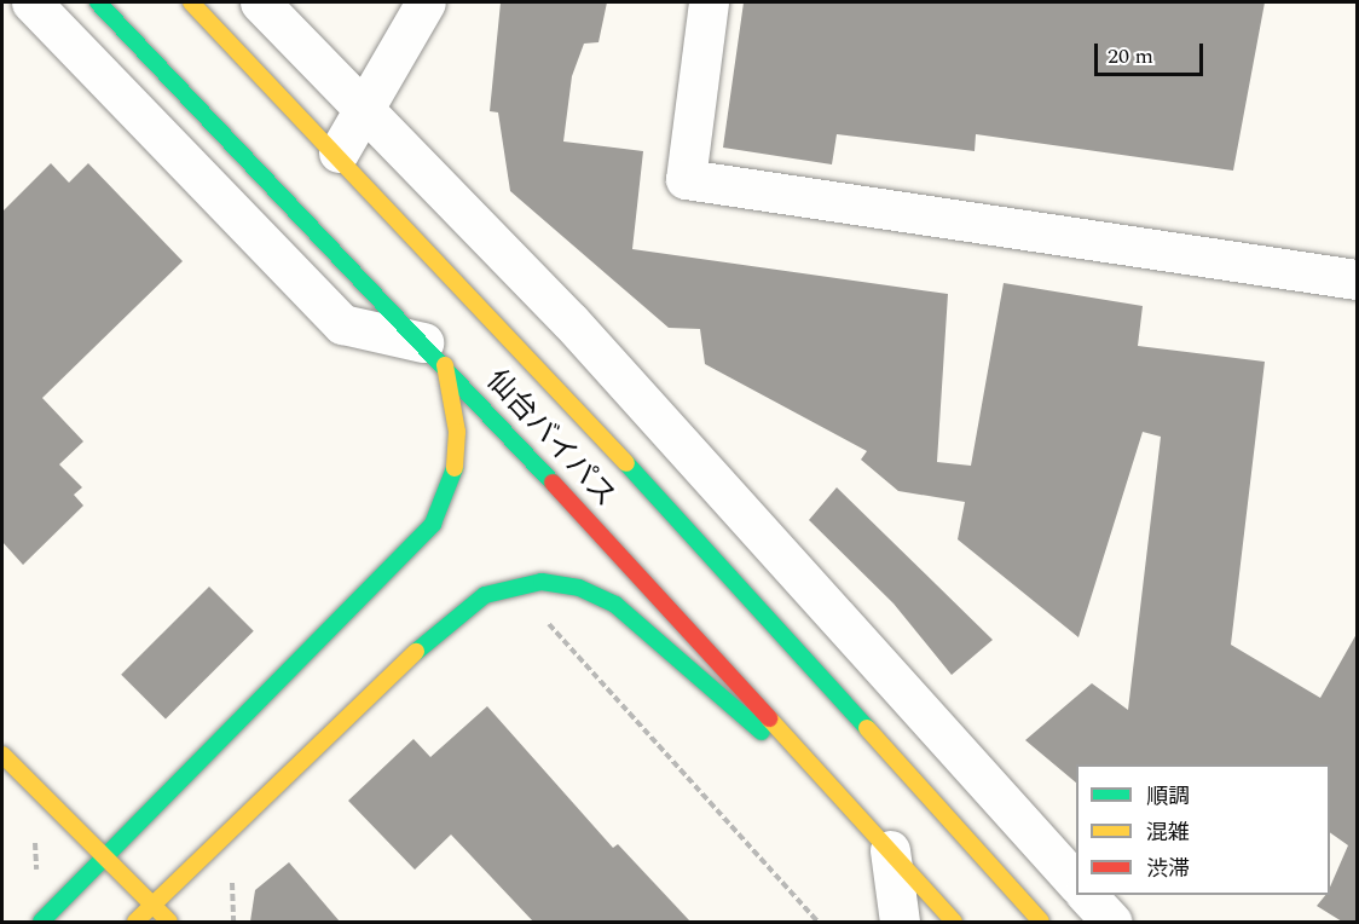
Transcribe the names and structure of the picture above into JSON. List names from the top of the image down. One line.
{"streets":{"main road":["仙台バイパス"]},"legend":["順調","混雑","渋滞"],"scale_bar":"20 m"}
